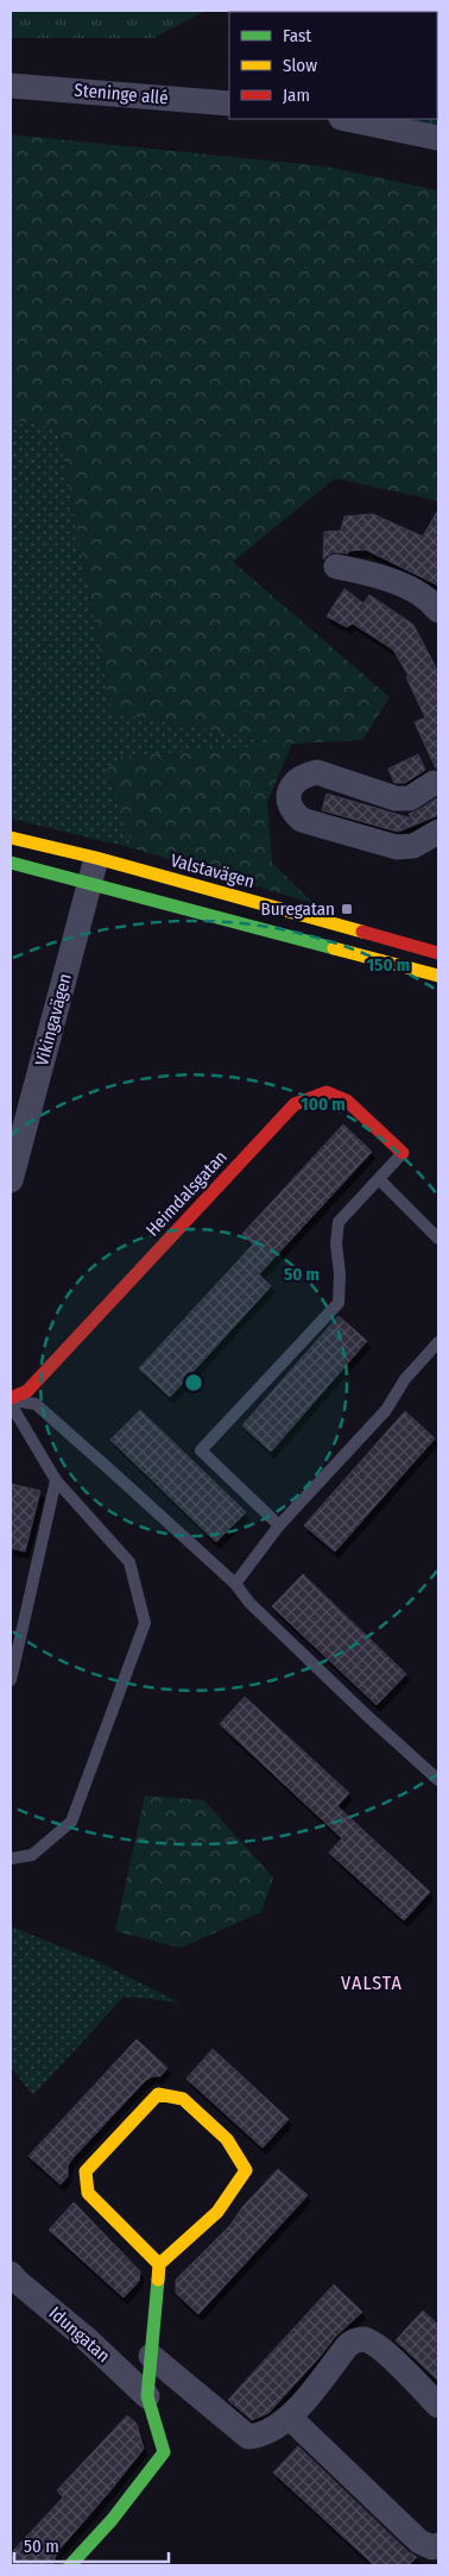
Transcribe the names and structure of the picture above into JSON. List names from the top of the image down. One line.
{"streets":{"street":["Steninge allé","Valstavägen","Vikingavägen","Heimdalsgatan","Idungatan"]},"crossings":[["Valstavägen","Vikingavägen"]],"districts":["VALSTA"],"places":{"transit":["Buregatan"]},"legend":["Fast","Slow","Jam"],"scale_bar":"50 m","rings":["150 m","100 m","50 m"]}
